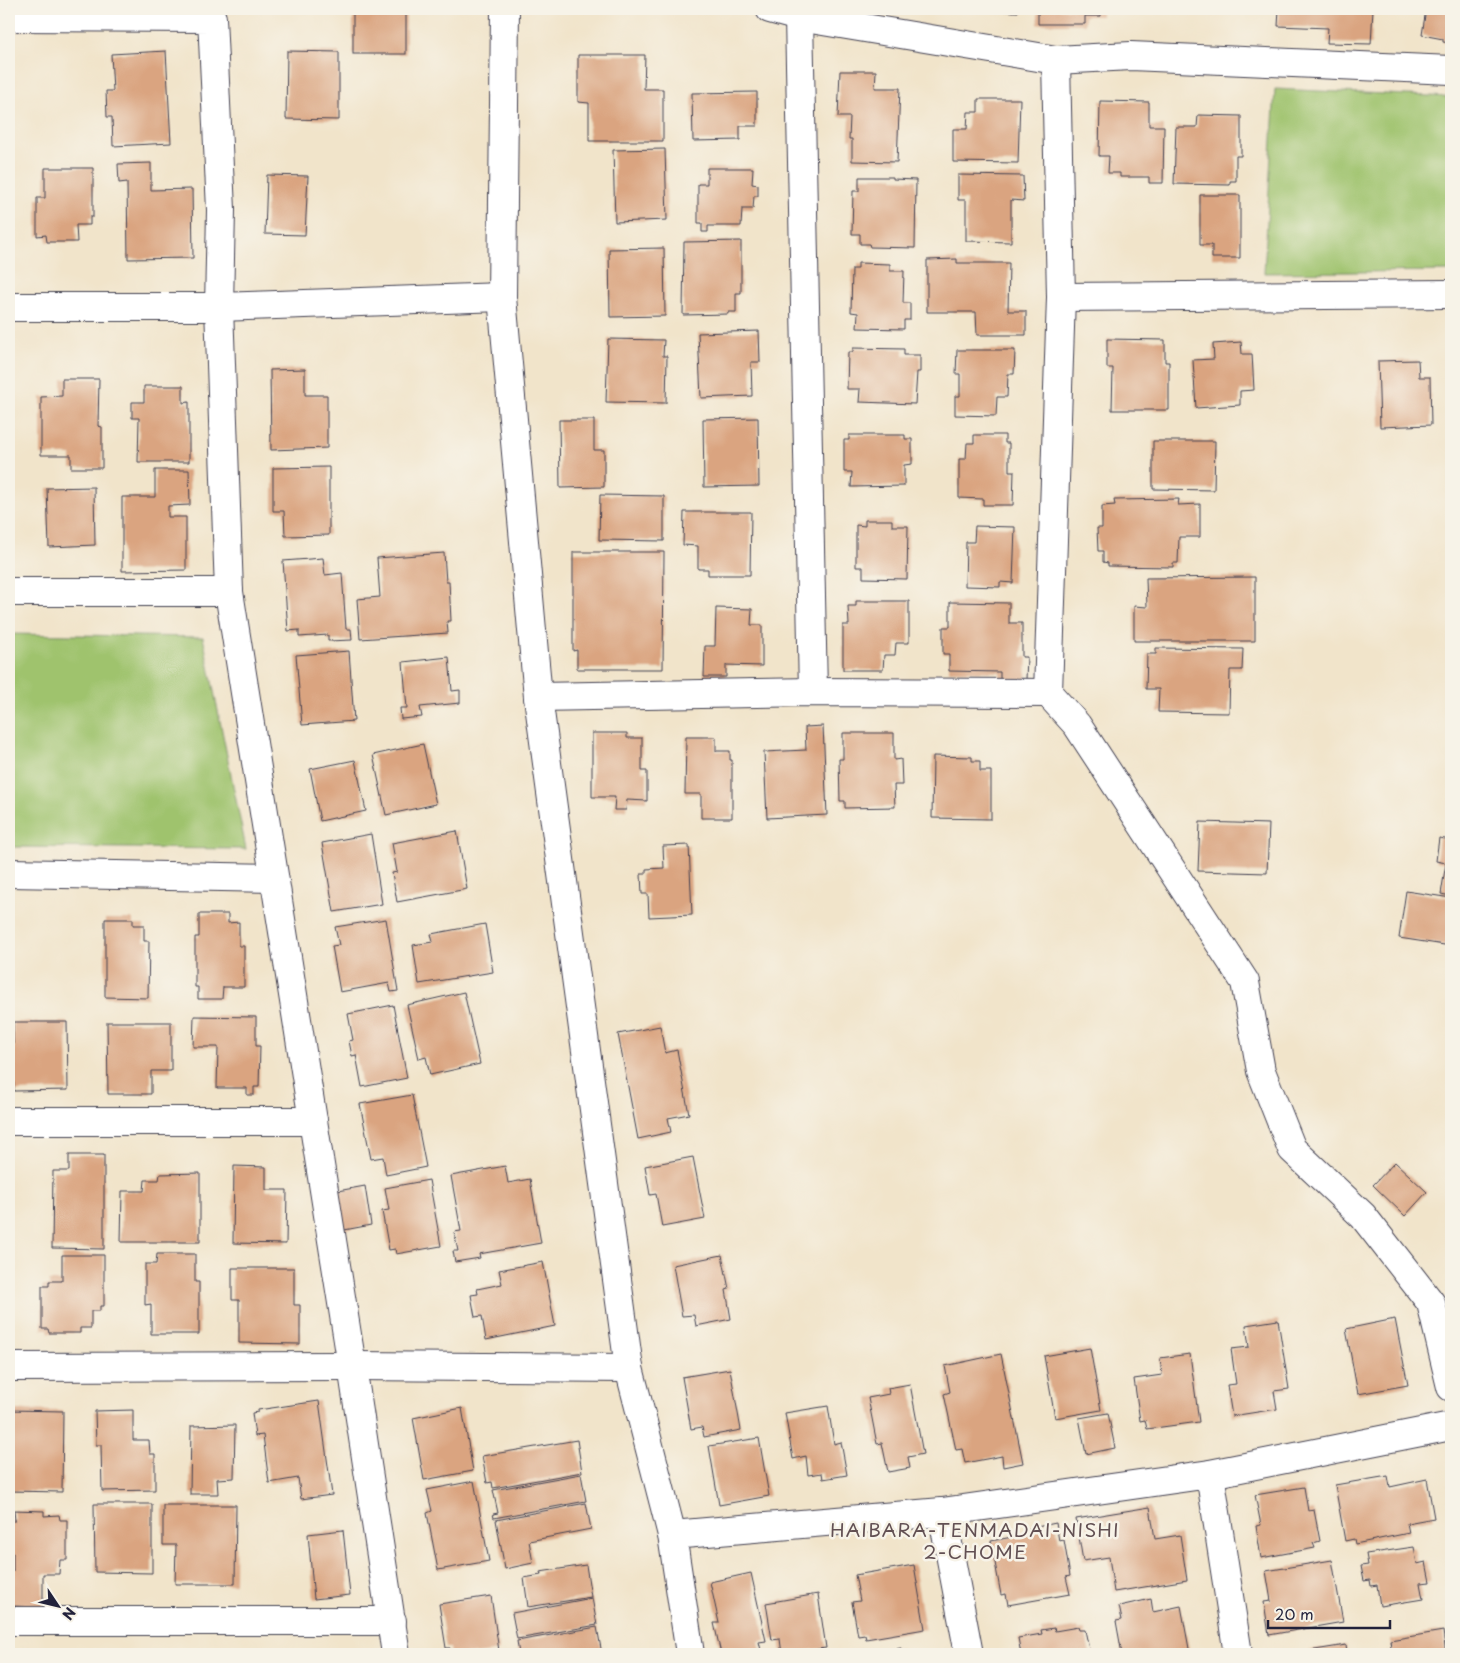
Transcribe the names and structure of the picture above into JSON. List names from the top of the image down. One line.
{"districts":["HAIBARA-TENMADAI-NISHI 2-CHOME"],"scale_bar":"20 m","north":"bottom right"}
